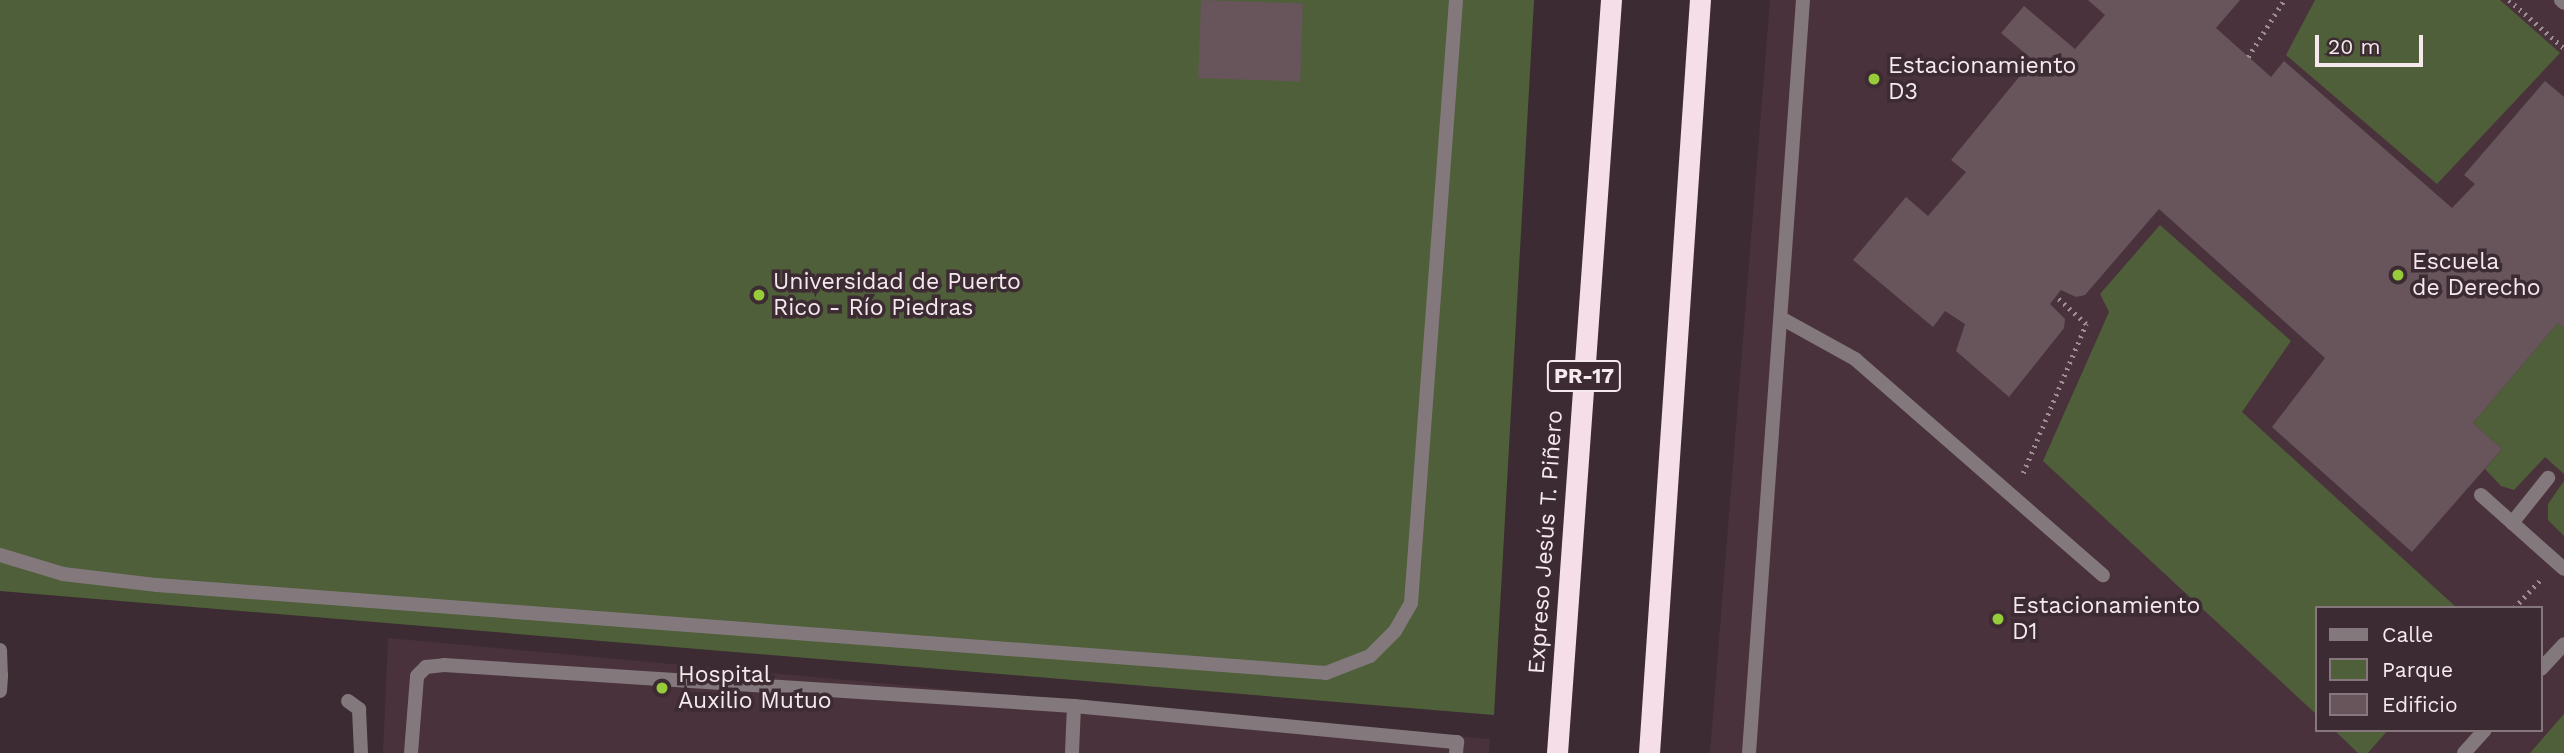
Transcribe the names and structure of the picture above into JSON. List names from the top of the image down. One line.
{"streets":{"highway":["PR-17","Expreso Jesús T. Piñero"]},"places":["Estacionamiento D3","Escuela de Derecho","Universidad de Puerto Rico - Río Piedras","Estacionamiento D1","Hospital Auxilio Mutuo"],"legend":["Calle","Parque","Edificio"],"scale_bar":"20 m"}
